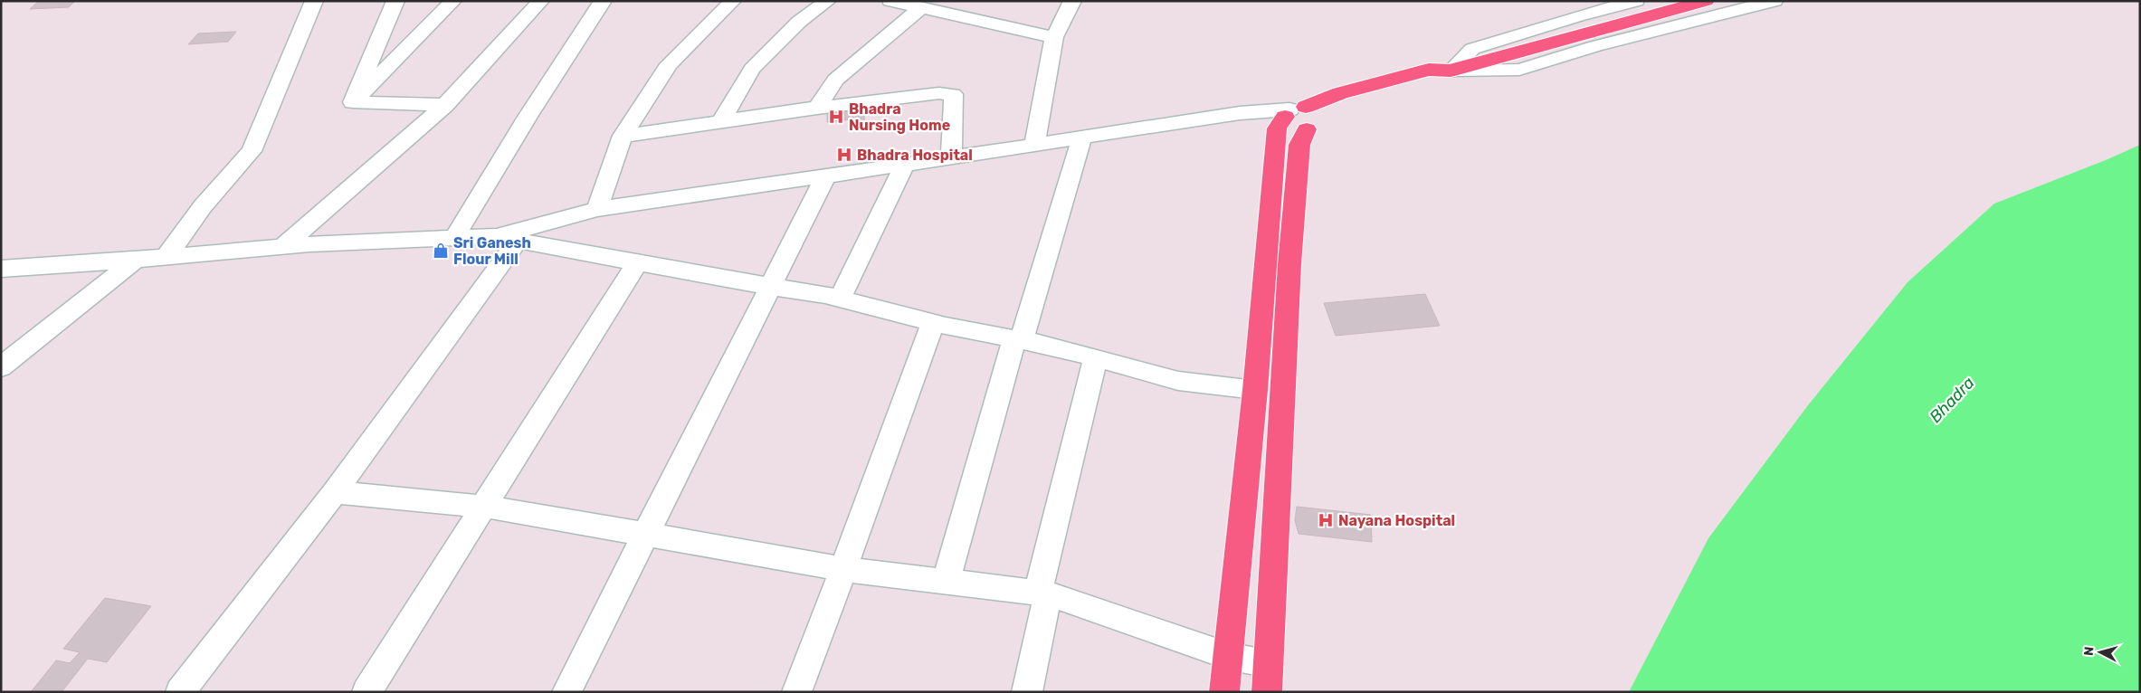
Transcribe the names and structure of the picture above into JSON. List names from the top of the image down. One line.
{"water":["Bhadra"],"places":{"hospital":["Bhadra Nursing Home","Bhadra Hospital","Nayana Hospital"],"shop":["Sri Ganesh Flour Mill"]},"north":"left"}
